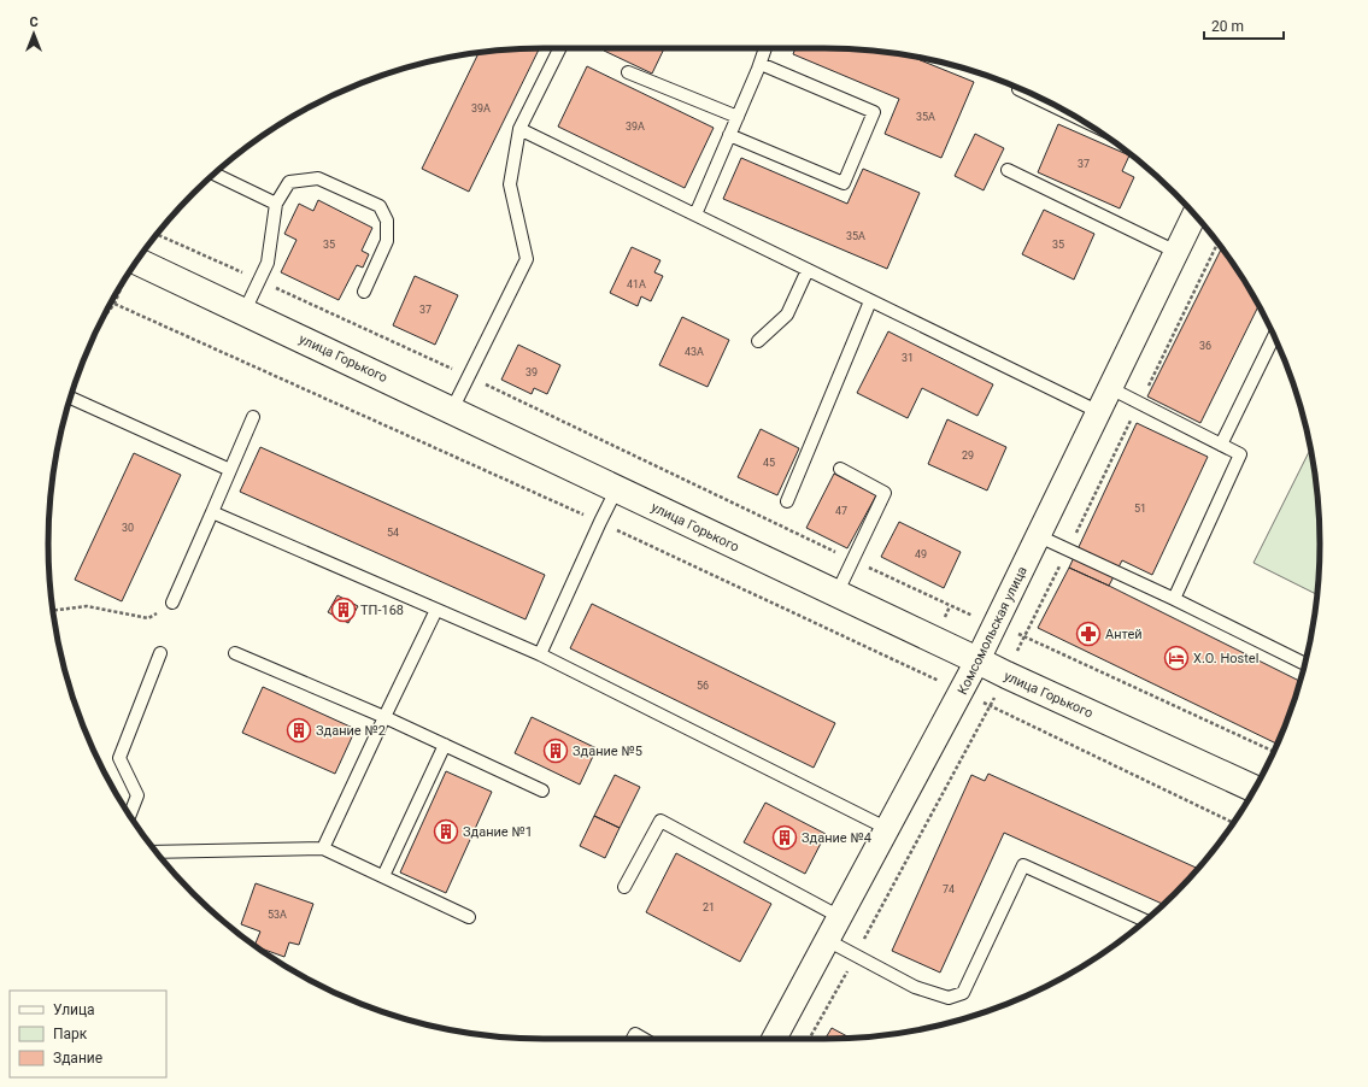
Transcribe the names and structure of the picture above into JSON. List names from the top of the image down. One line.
{"streets":{"street":["улица Горького","Комсомольская улица"]},"crossings":[["улица Горького","Комсомольская улица"]],"places":{"building":["ТП-168","Здание №2","Здание №5","Здание №1","Здание №4"],"pharmacy":["Антей"],"hotel":["X.O. Hostel"]},"house_numbers":["39А","35А","39А","37","35А","35","35","41А","37","36","43А","31","39","29","45","51","47","30","54","49","56","74","21","53А"],"legend":["Улица","Парк","Здание"],"scale_bar":"20 m","north":"top"}
